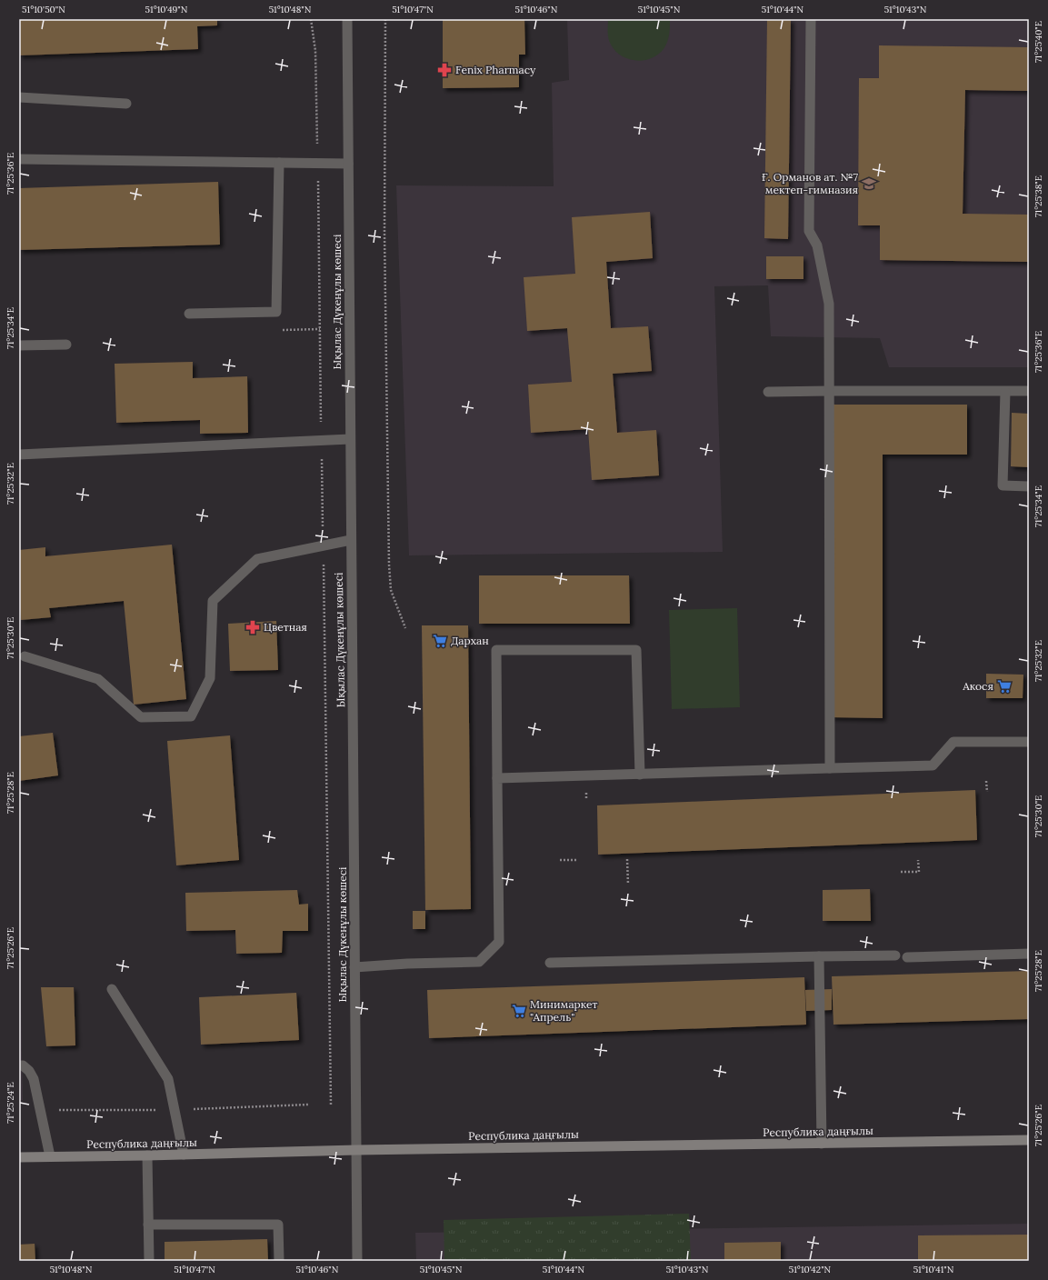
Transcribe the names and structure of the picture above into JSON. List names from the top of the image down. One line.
{"streets":{"main road":["Республика даңғылы"],"street":["Ықылас Дүкенұлы көшесі"]},"crossings":[["Ықылас Дүкенұлы көшесі","Республика даңғылы"]],"places":{"pharmacy":["Fenix Pharmacy","Цветная"],"school or university":["Ғ. Орманов ат. №7 мектеп-гимназия"],"supermarket":["Дархан","Акося","Минимаркет \"Апрель\""]},"coordinates":["51°10'50\"N","51°10'49\"N","51°10'48\"N","51°10'47\"N","51°10'46\"N","51°10'45\"N","51°10'44\"N","51°10'43\"N","71°25'40\"E","71°25'36\"E","71°25'38\"E","71°25'34\"E","71°25'32\"E","71°25'30\"E","71°25'28\"E","71°25'26\"E","71°25'24\"E","51°10'42\"N","51°10'41\"N"]}
